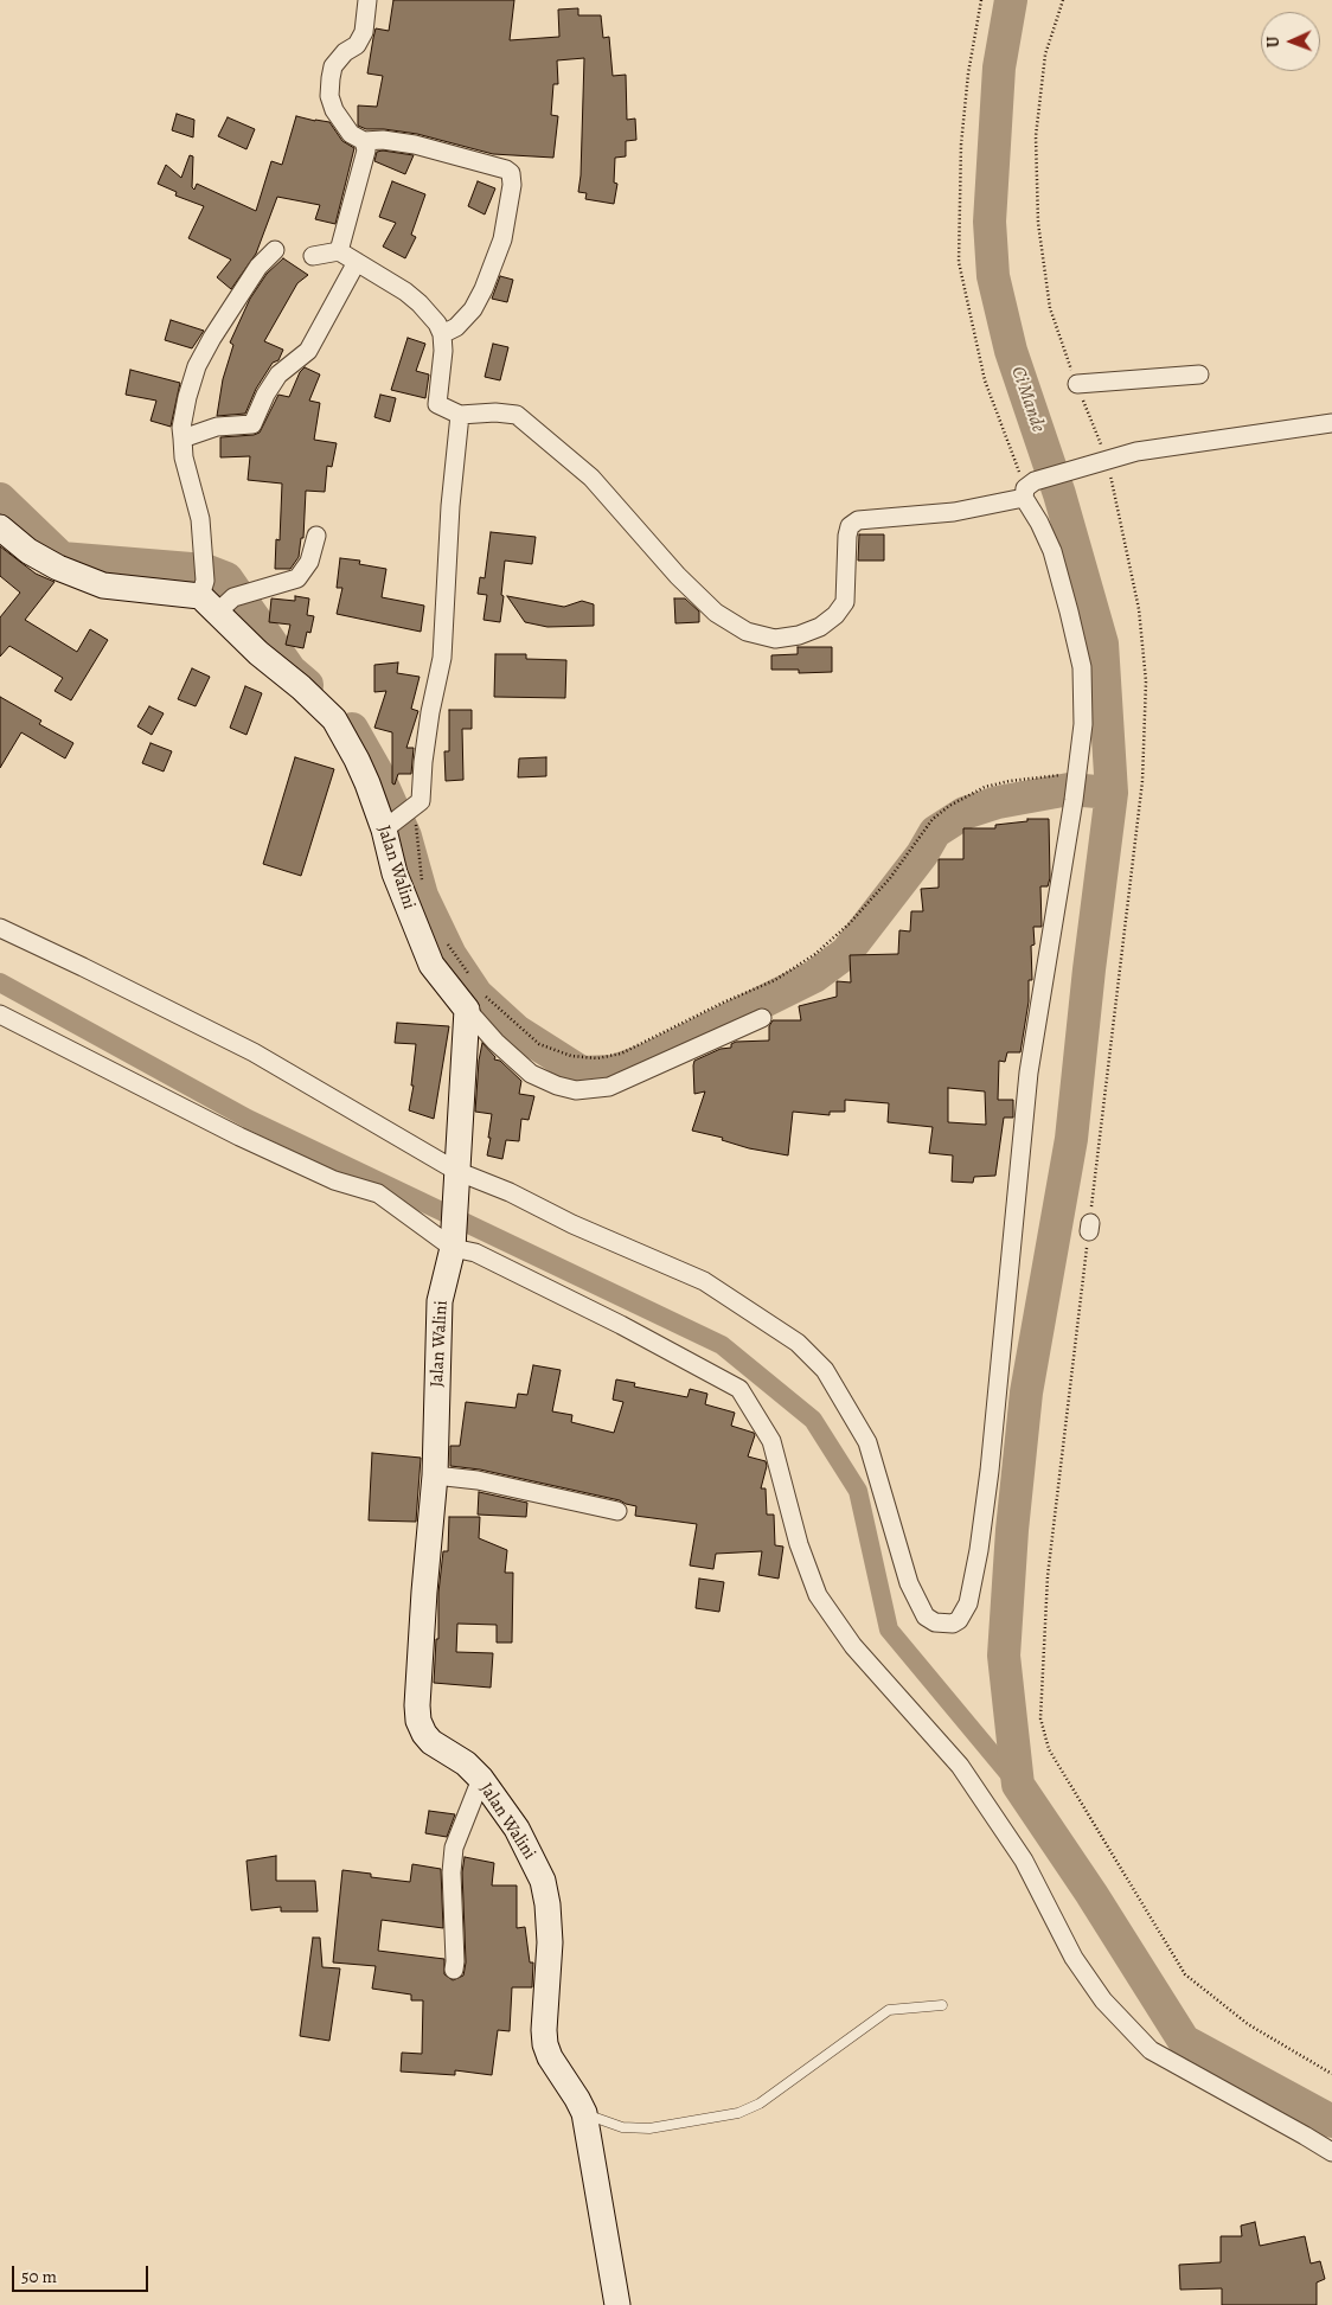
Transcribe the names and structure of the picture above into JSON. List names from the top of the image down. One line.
{"streets":{"street":["Jalan Walini"]},"water":["Ci Mande"],"scale_bar":"50 m","north":"left"}
